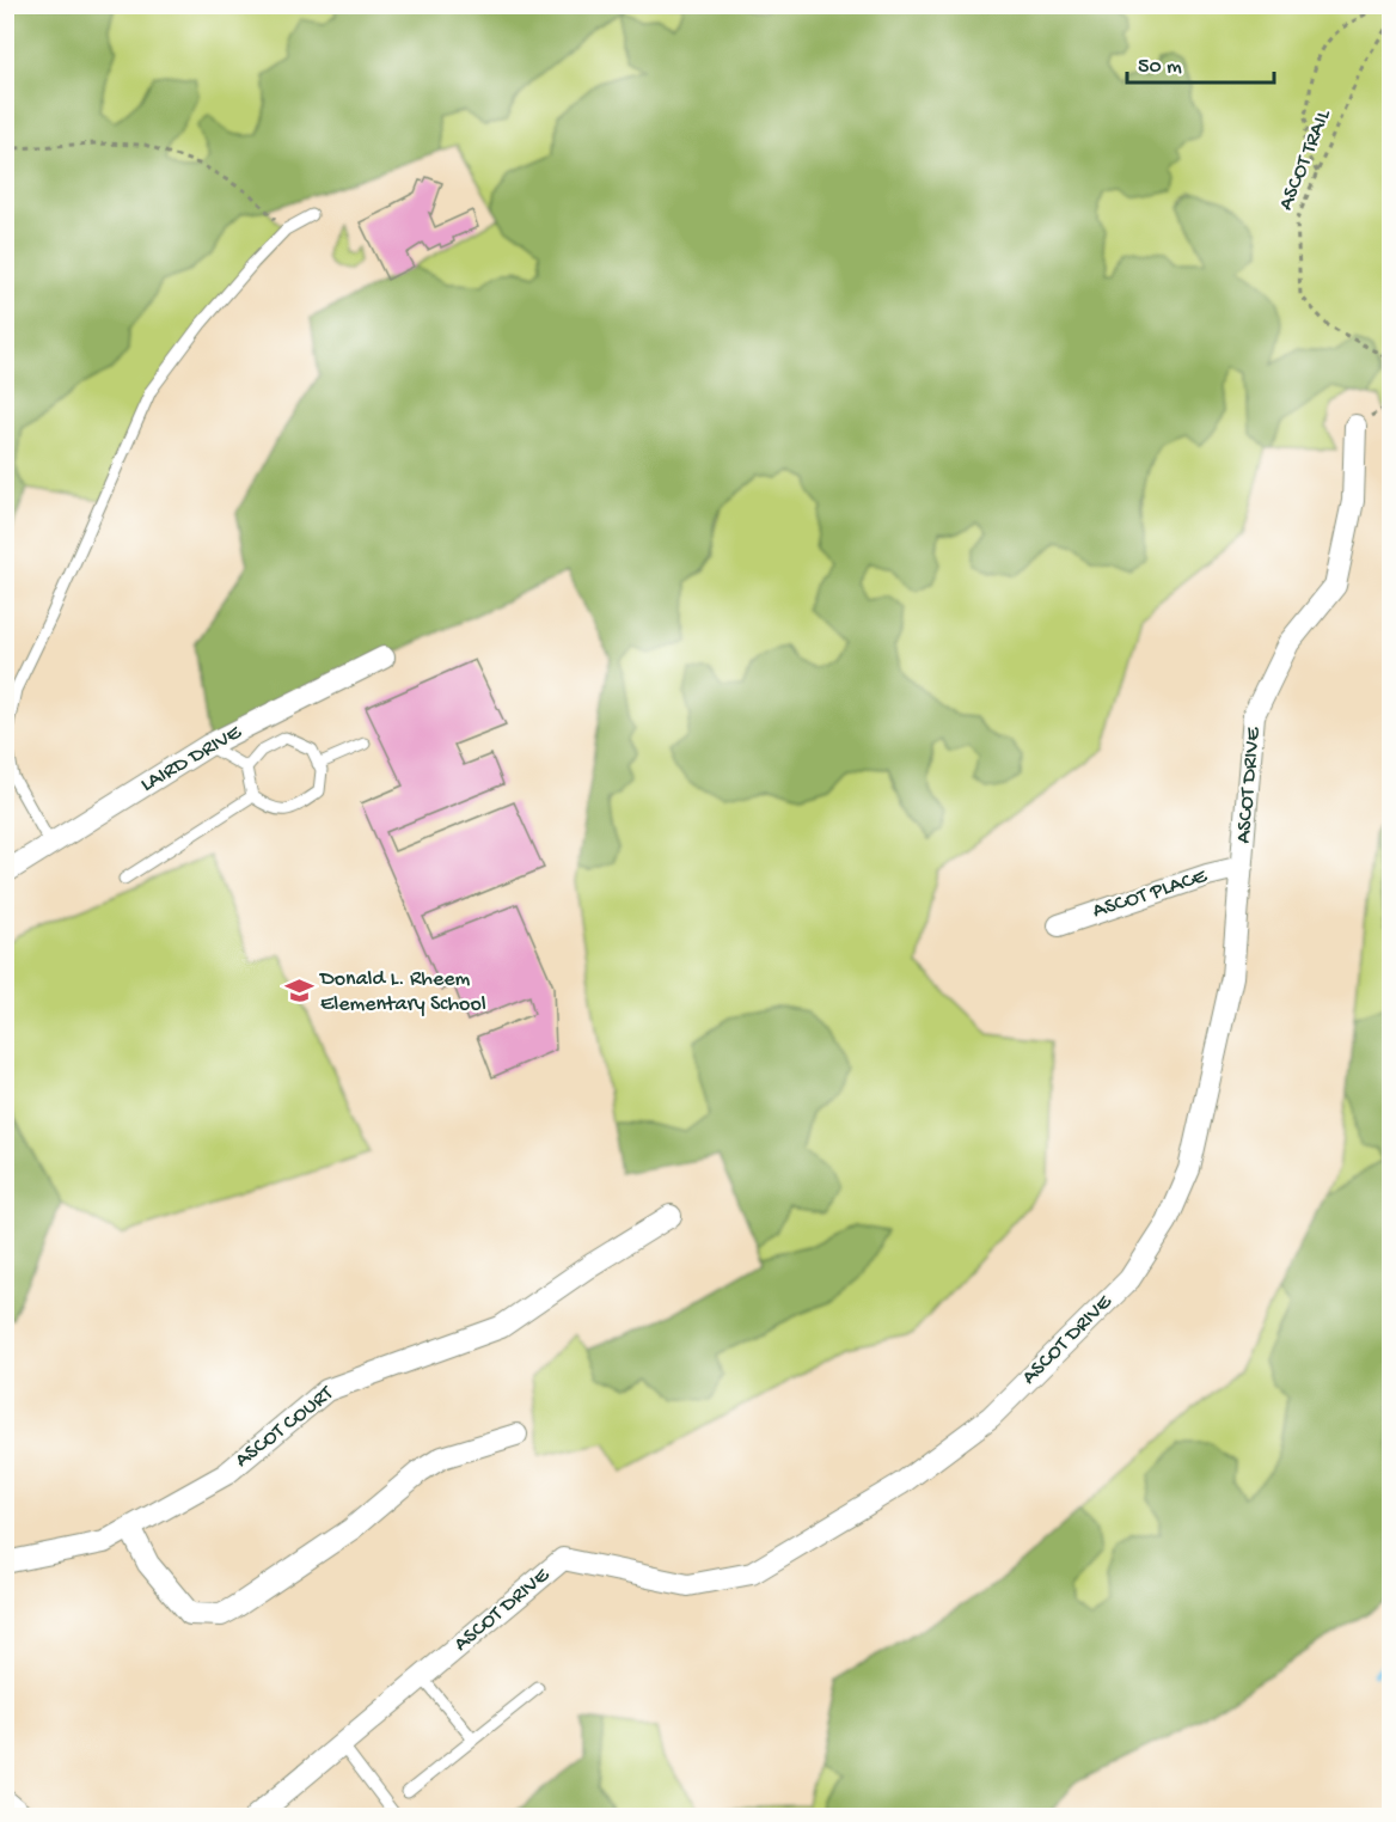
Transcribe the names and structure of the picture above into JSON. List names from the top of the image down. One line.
{"streets":{"street":["LAIRD DRIVE","ASCOT DRIVE","ASCOT PLACE","ASCOT COURT"],"path":["ASCOT TRAIL"]},"crossings":[["ASCOT DRIVE","ASCOT PLACE"]],"places":{"school or university":["Donald L. Rheem Elementary School"]},"scale_bar":"50 m"}
